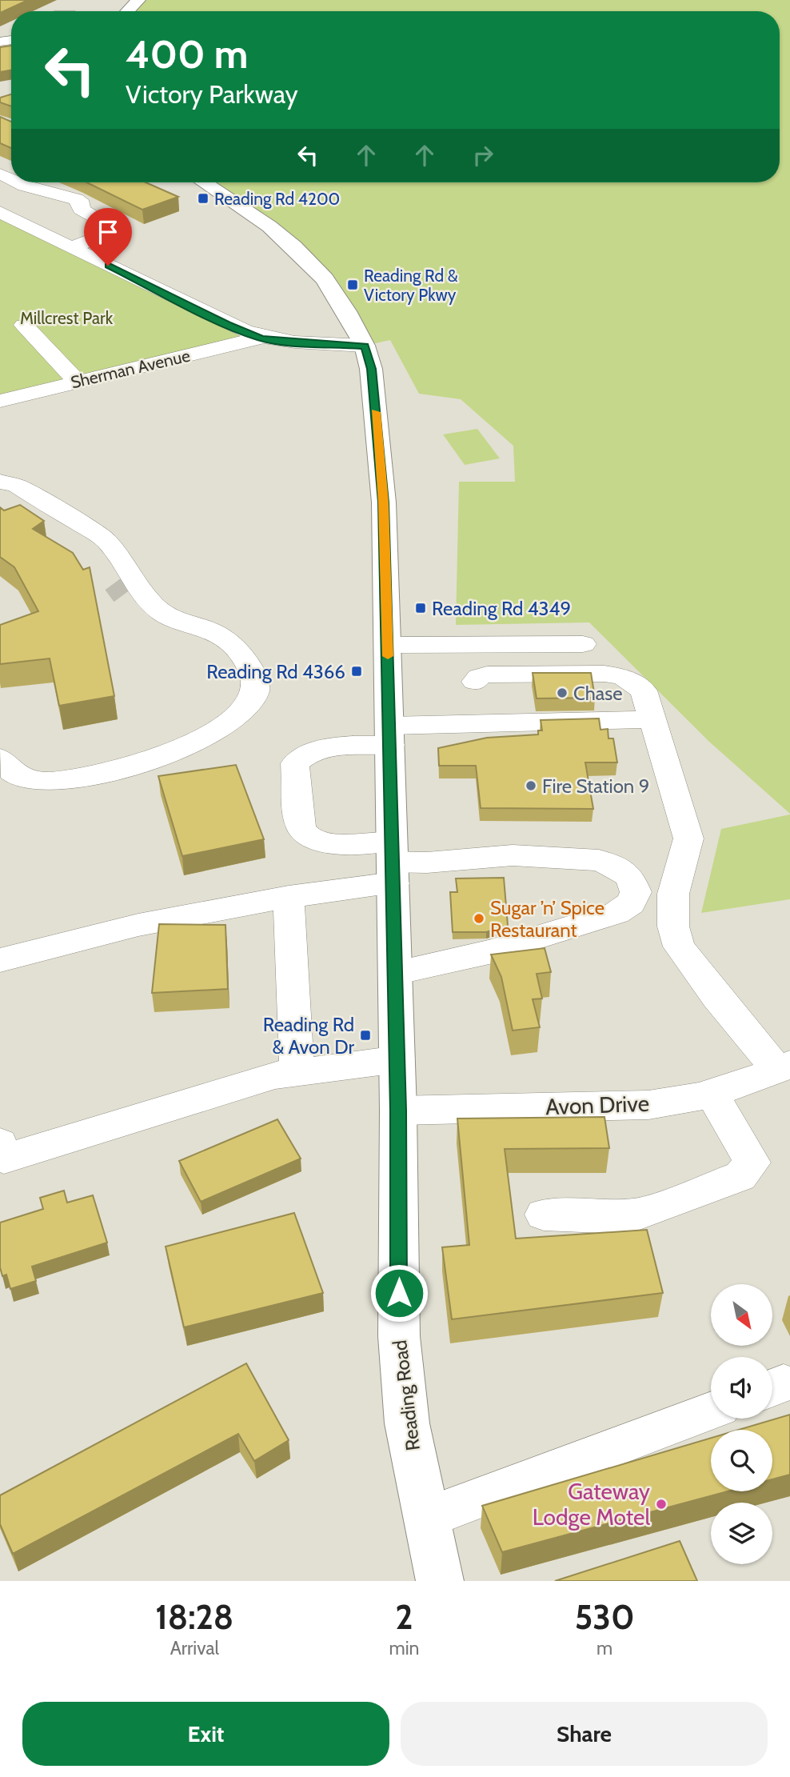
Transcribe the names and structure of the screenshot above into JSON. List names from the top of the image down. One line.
{"streets":{"main road":["Reading Road"],"street":["Sherman Avenue","Avon Drive"]},"crossings":[["Avon Drive","Reading Road"]],"parks":["Millcrest Park"],"places":{"transit":["Reading Rd 4200","Reading Rd & Victory Pkwy","Reading Rd 4349","Reading Rd 4366","Reading Rd & Avon Dr"],"other":["Chase","Fire Station 9","Sugar ’n’ Spice Restaurant","Gateway Lodge Motel"]},"north":"bottom right","page":{"turn":["400 m","Victory Parkway"],"eta":["18:28","Arrival","2","min","530","m"],"buttons":["Exit","Share"]}}
